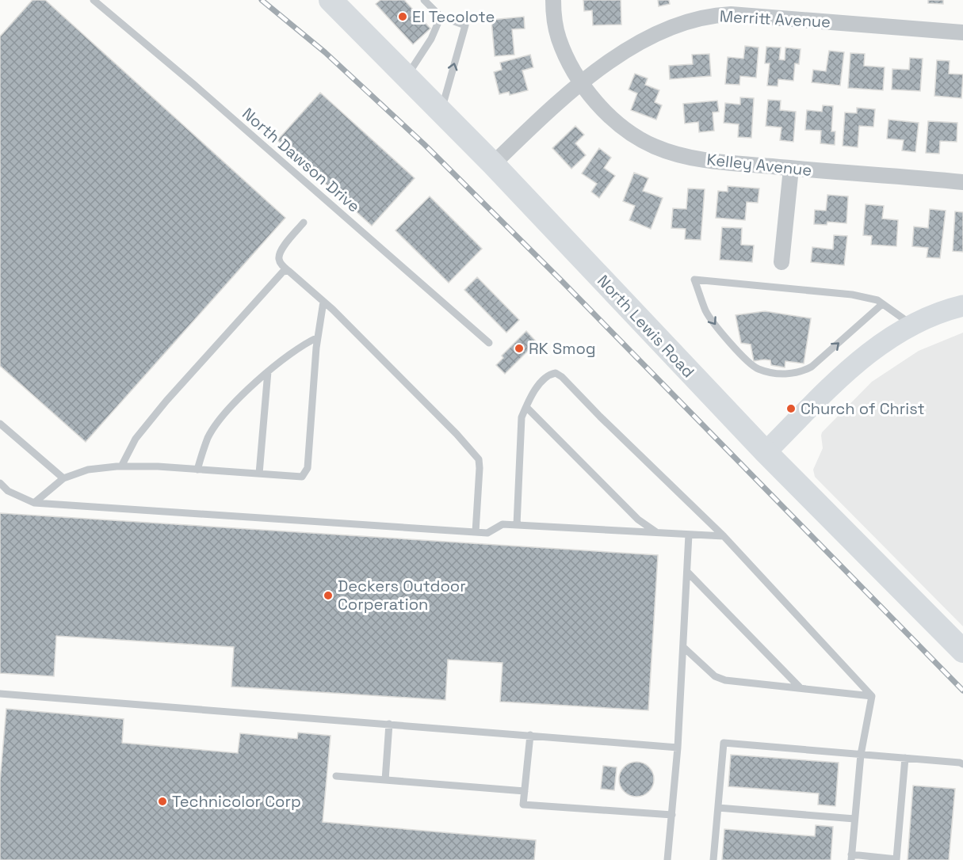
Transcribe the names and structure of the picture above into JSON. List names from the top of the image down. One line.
{"streets":{"main road":["North Lewis Road"],"street":["Merritt Avenue","Kelley Avenue"],"lane":["North Dawson Drive"]},"crossings":[["Merritt Avenue","Kelley Avenue"],["Merritt Avenue","North Lewis Road"]],"places":["El Tecolote","RK Smog","Church of Christ","Deckers Outdoor Corperation","Technicolor Corp"]}
